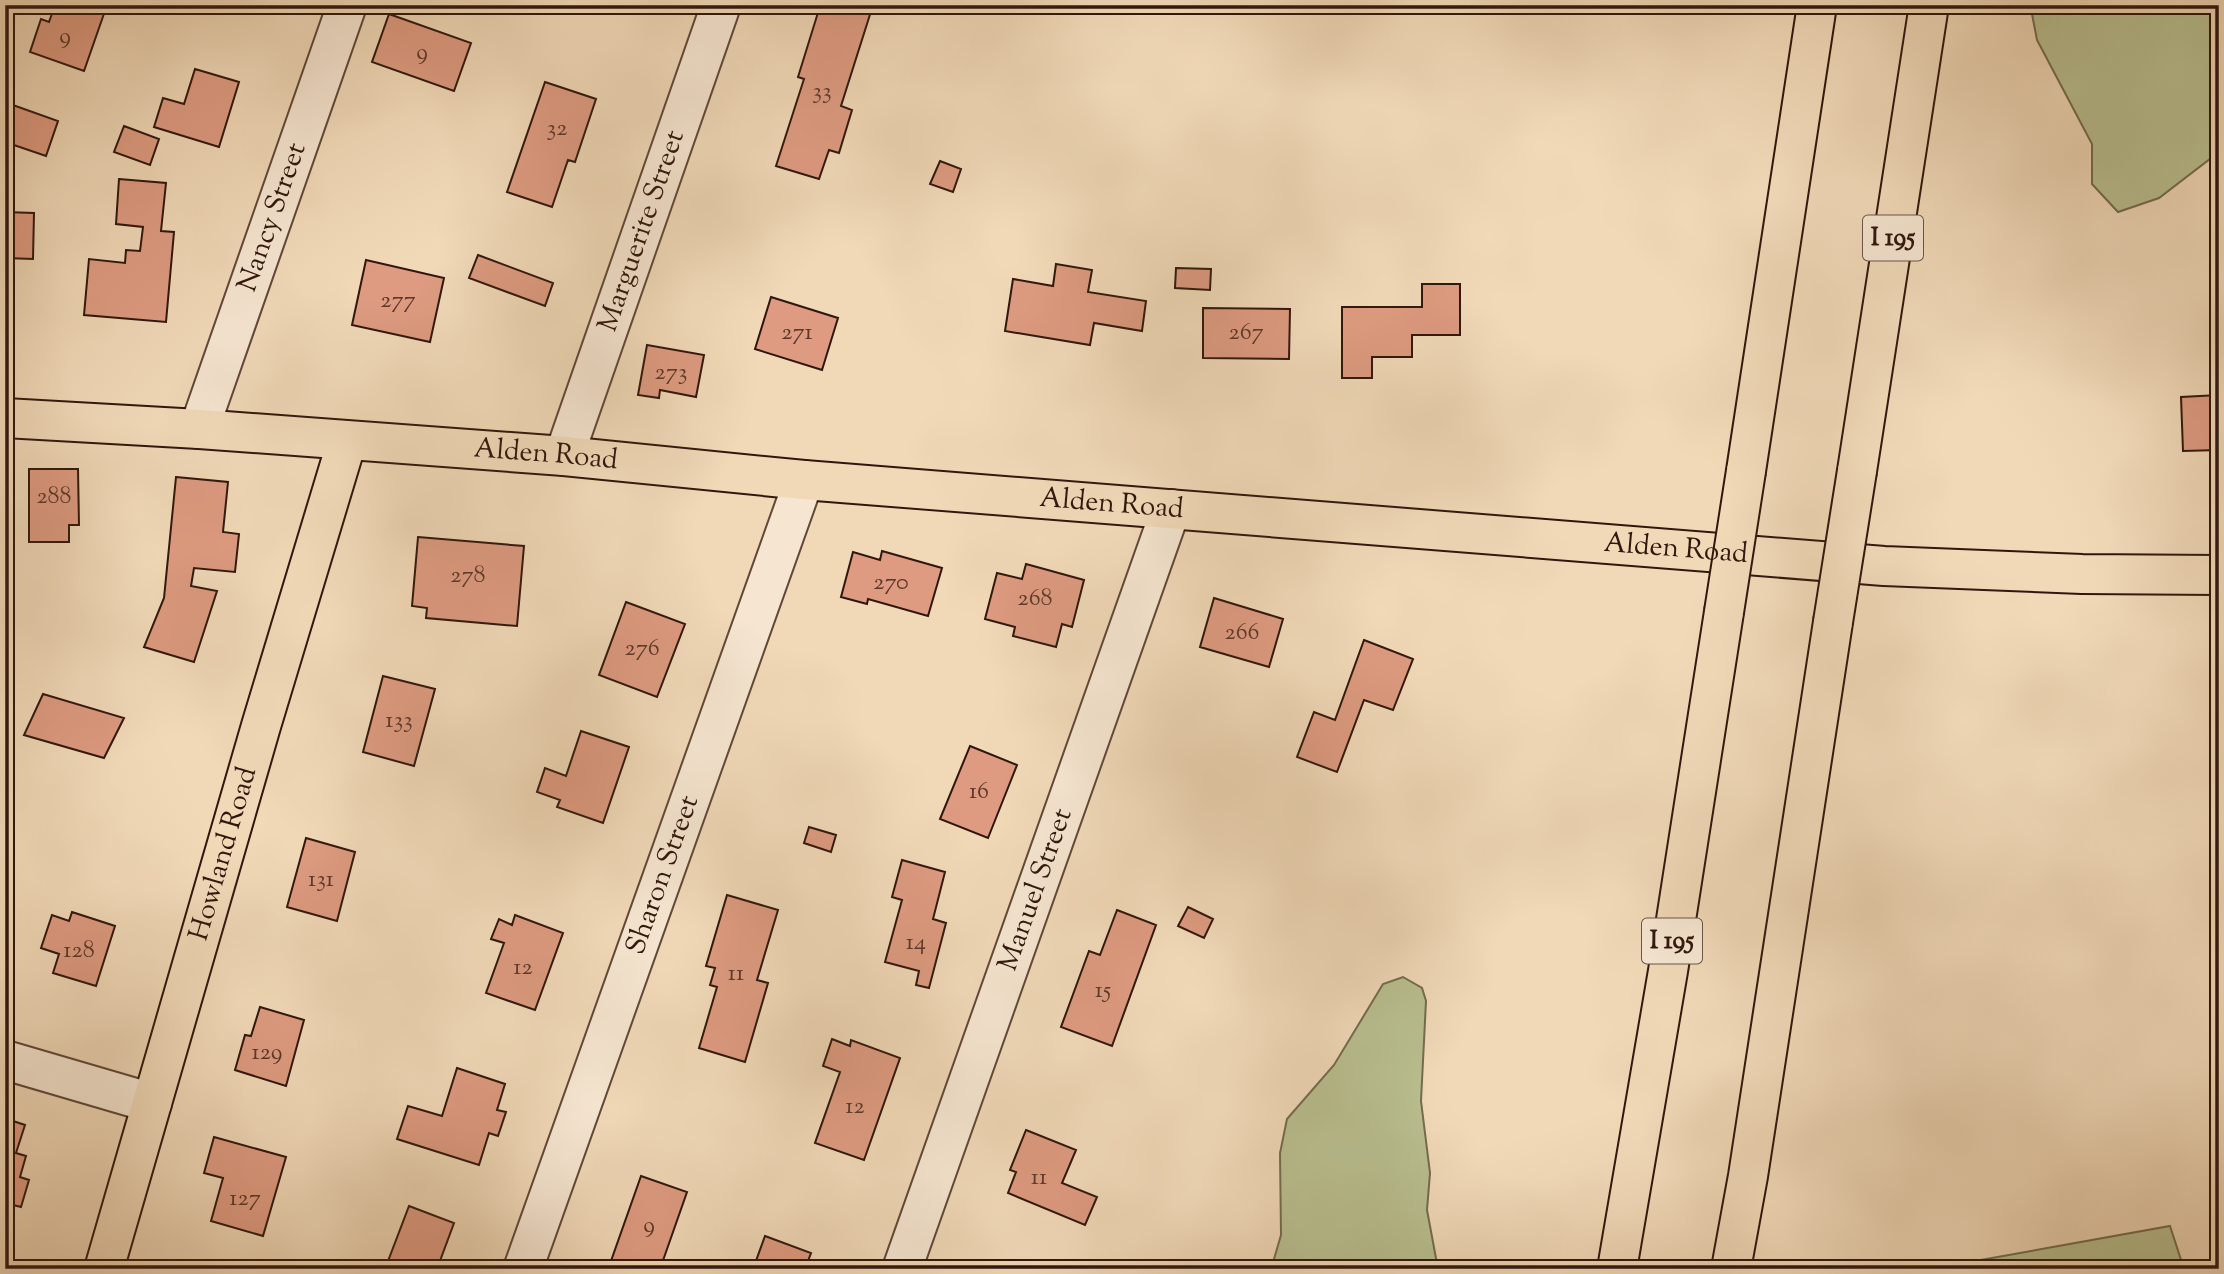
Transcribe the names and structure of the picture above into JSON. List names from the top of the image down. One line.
{"streets":{"main road":["I 195","Alden Road","Howland Road"],"street":["Nancy Street","Marguerite Street","Sharon Street","Manuel Street"]},"crossings":[["Nancy Street","Alden Road"],["Marguerite Street","Alden Road"],["Alden Road","Howland Road"],["Alden Road","Sharon Street"],["Alden Road","Manuel Street"]],"house_numbers":["9","9","33","32","277","271","267","273","288","278","270","268","266","276","133","16","131","14","128","12","11","15","129","12","11","127","9"]}
